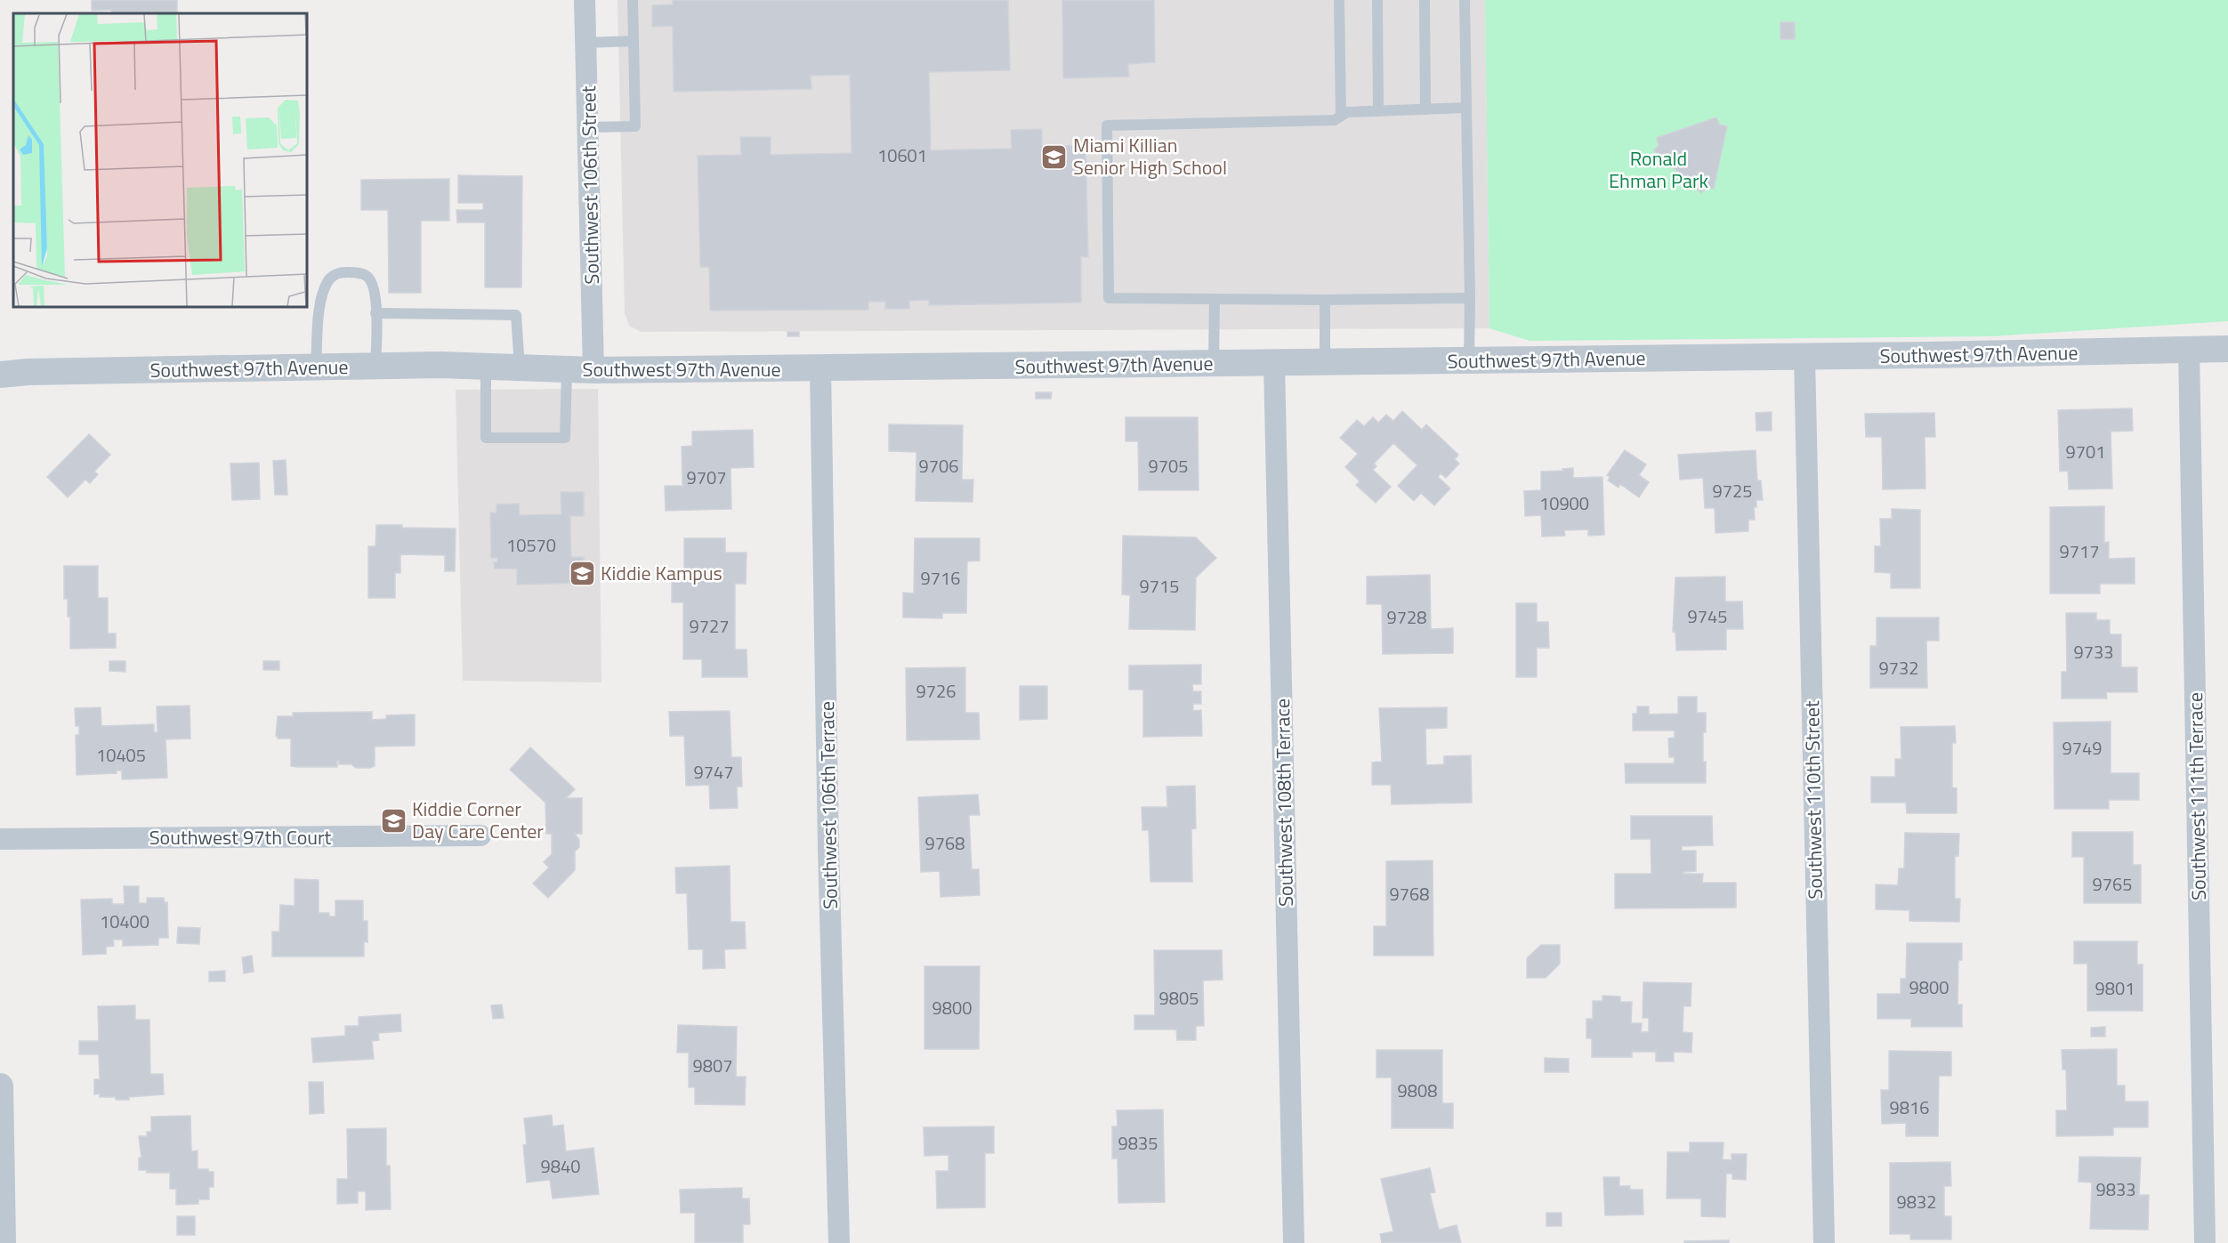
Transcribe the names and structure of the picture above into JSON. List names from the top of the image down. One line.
{"streets":{"street":["Southwest 106th Street","Southwest 97th Avenue","Southwest 111th Terrace","Southwest 110th Street","Southwest 108th Terrace","Southwest 106th Terrace","Southwest 97th Court"]},"crossings":[["Southwest 106th Street","Southwest 97th Avenue"],["Southwest 97th Avenue","Southwest 111th Terrace"],["Southwest 97th Avenue","Southwest 110th Street"],["Southwest 97th Avenue","Southwest 108th Terrace"],["Southwest 97th Avenue","Southwest 106th Terrace"]],"parks":["Ronald Ehman Park"],"places":{"school or university":["Miami Killian Senior High School","Kiddie Kampus","Kiddie Corner Day Care Center"]},"house_numbers":["10601","9701","9706","9705","9707","9725","10900","10570","9717","9716","9715","9745","9728","9727","9733","9732","9726","9749","10405","9747","9768","9765","9768","10400","9800","9801","9805","9800","9807","9808","9816","9835","9840","9833","9832"]}
